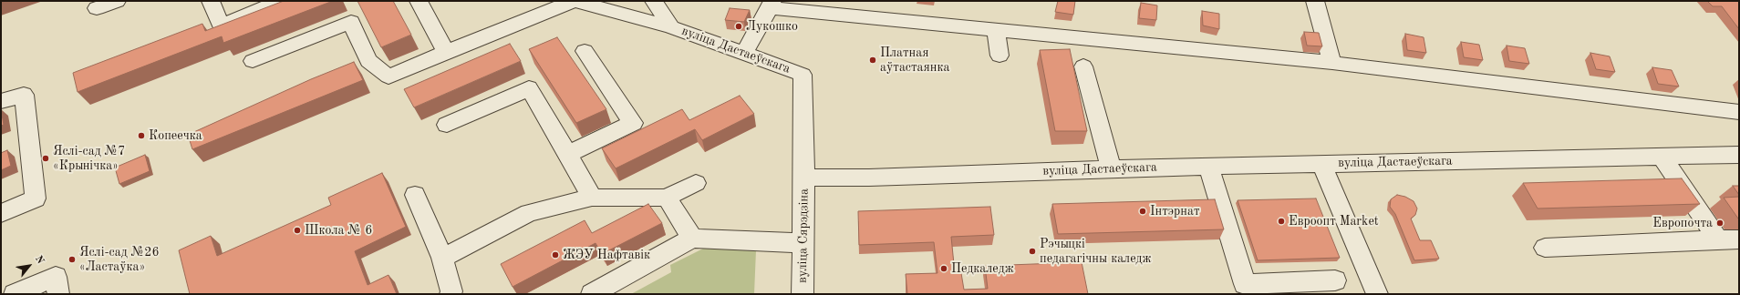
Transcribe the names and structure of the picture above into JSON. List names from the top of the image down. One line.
{"streets":{"street":["вуліца Дастаеўскага","вуліца Сярэдзіна"]},"crossings":[["вуліца Дастаеўскага","вуліца Сярэдзіна"]],"places":["Лукошко","Платная аўтастаянка","Копеечка","Яслі-сад №7 «Крынічка»","Інтэрнат","Евроопт Market","Европочта","Школа № 6","Рэчыцкі педагагічны каледж","ЖЭУ Нафтавік","Яслі-сад №26 «Ластаўка»","Педкаледж"],"north":"top right"}
